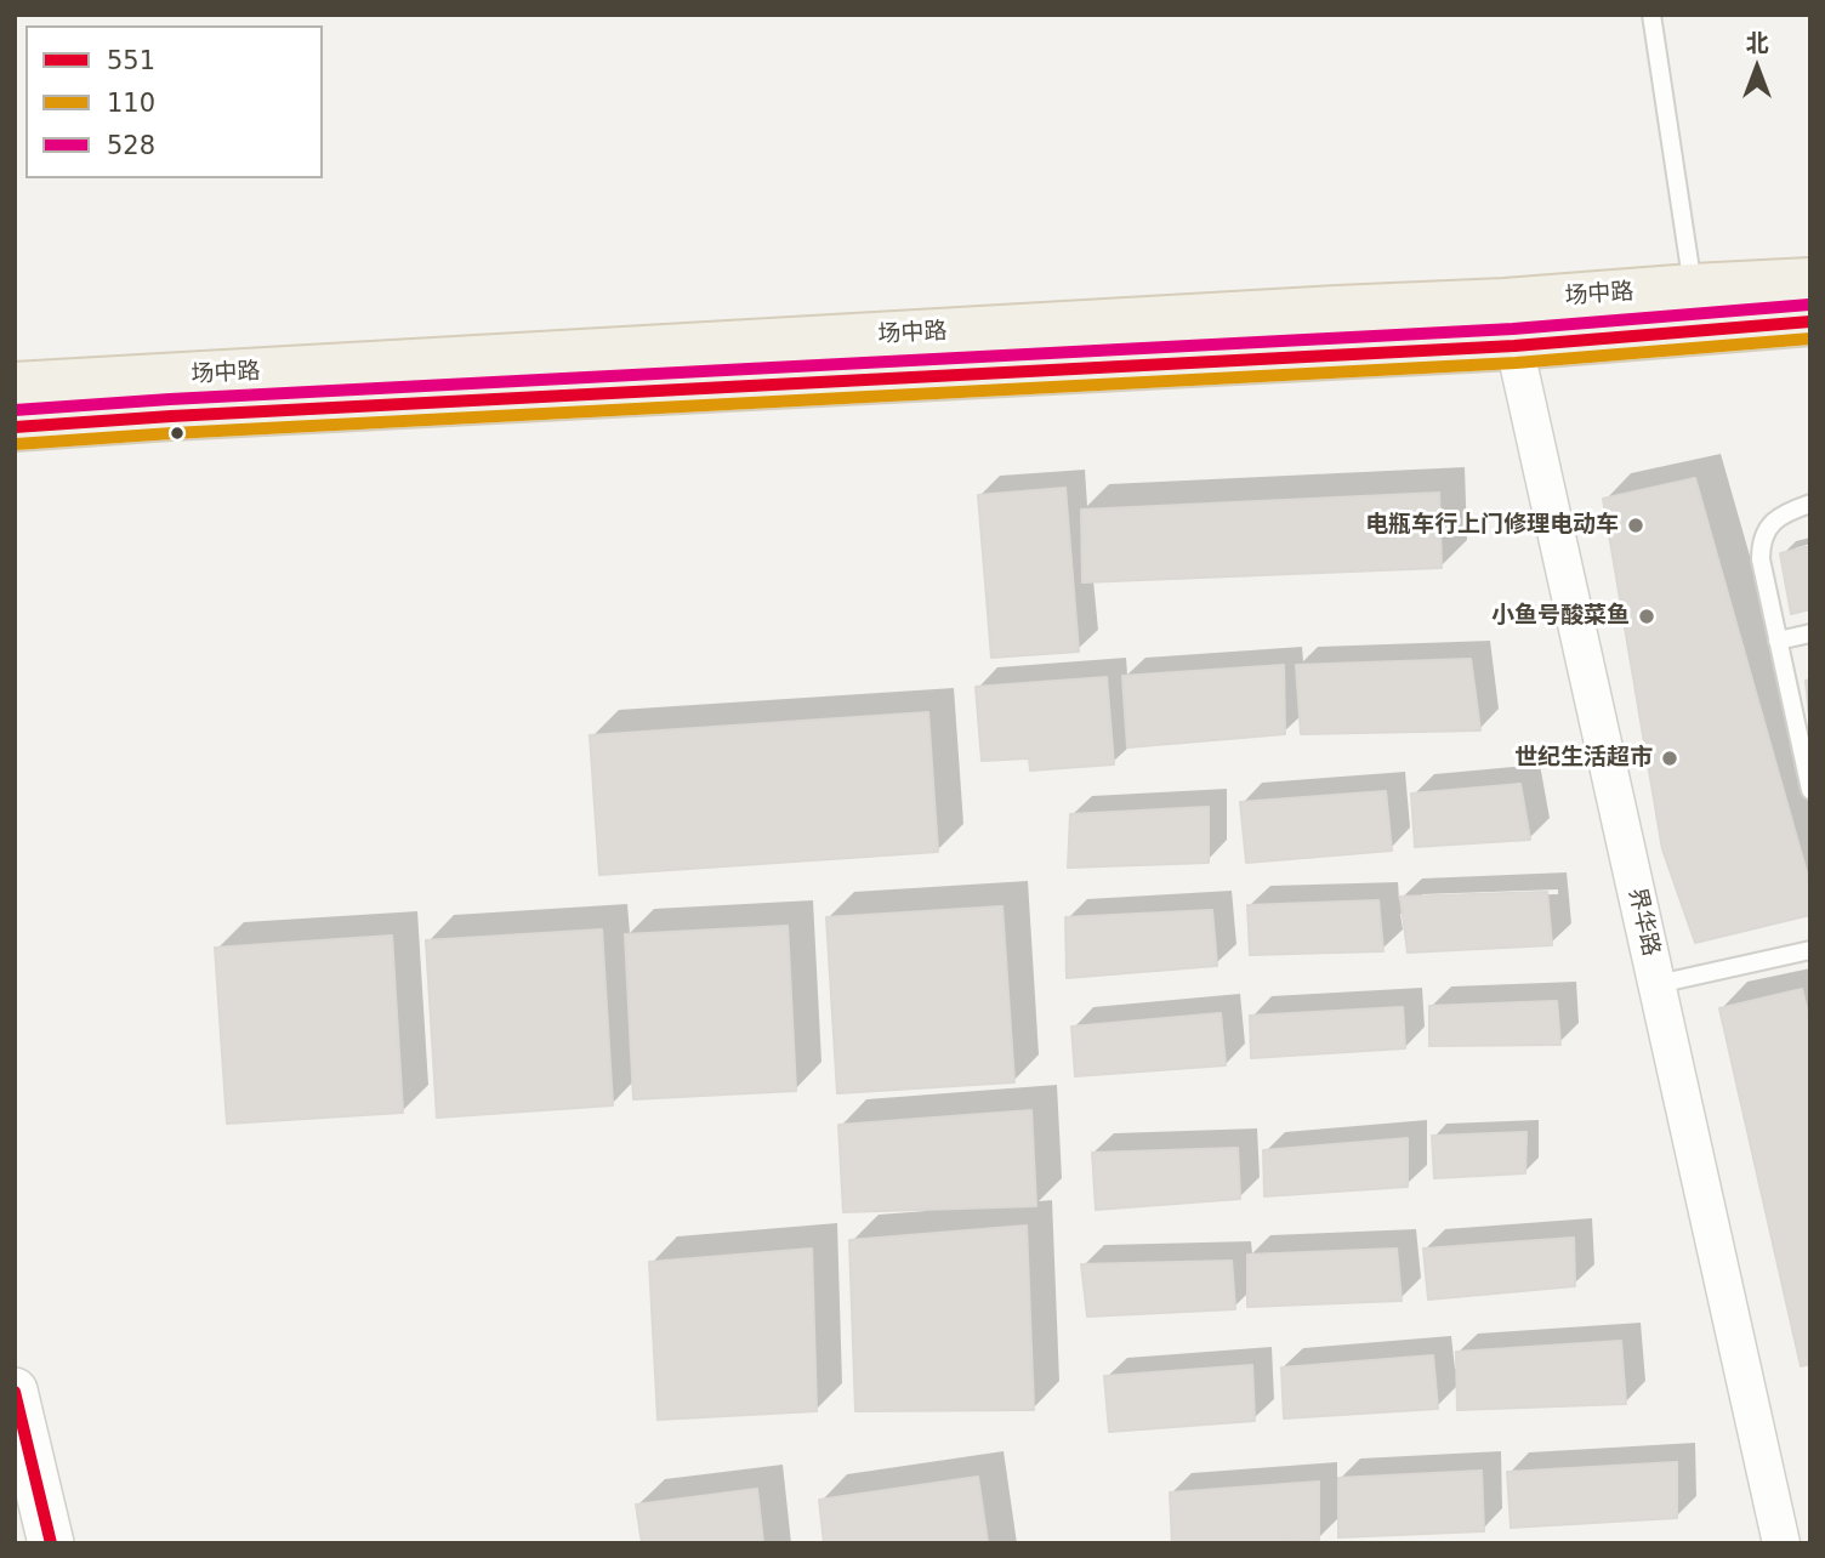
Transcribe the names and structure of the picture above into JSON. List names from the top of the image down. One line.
{"streets":{"main road":["场中路"],"street":["界华路"]},"crossings":[["场中路","界华路"]],"places":["电瓶车行上门修理电动车","小鱼号酸菜鱼","世纪生活超市"],"lines":["transit line 528","transit line 551","transit line 110"],"legend":["551","110","528"],"north":"top"}
